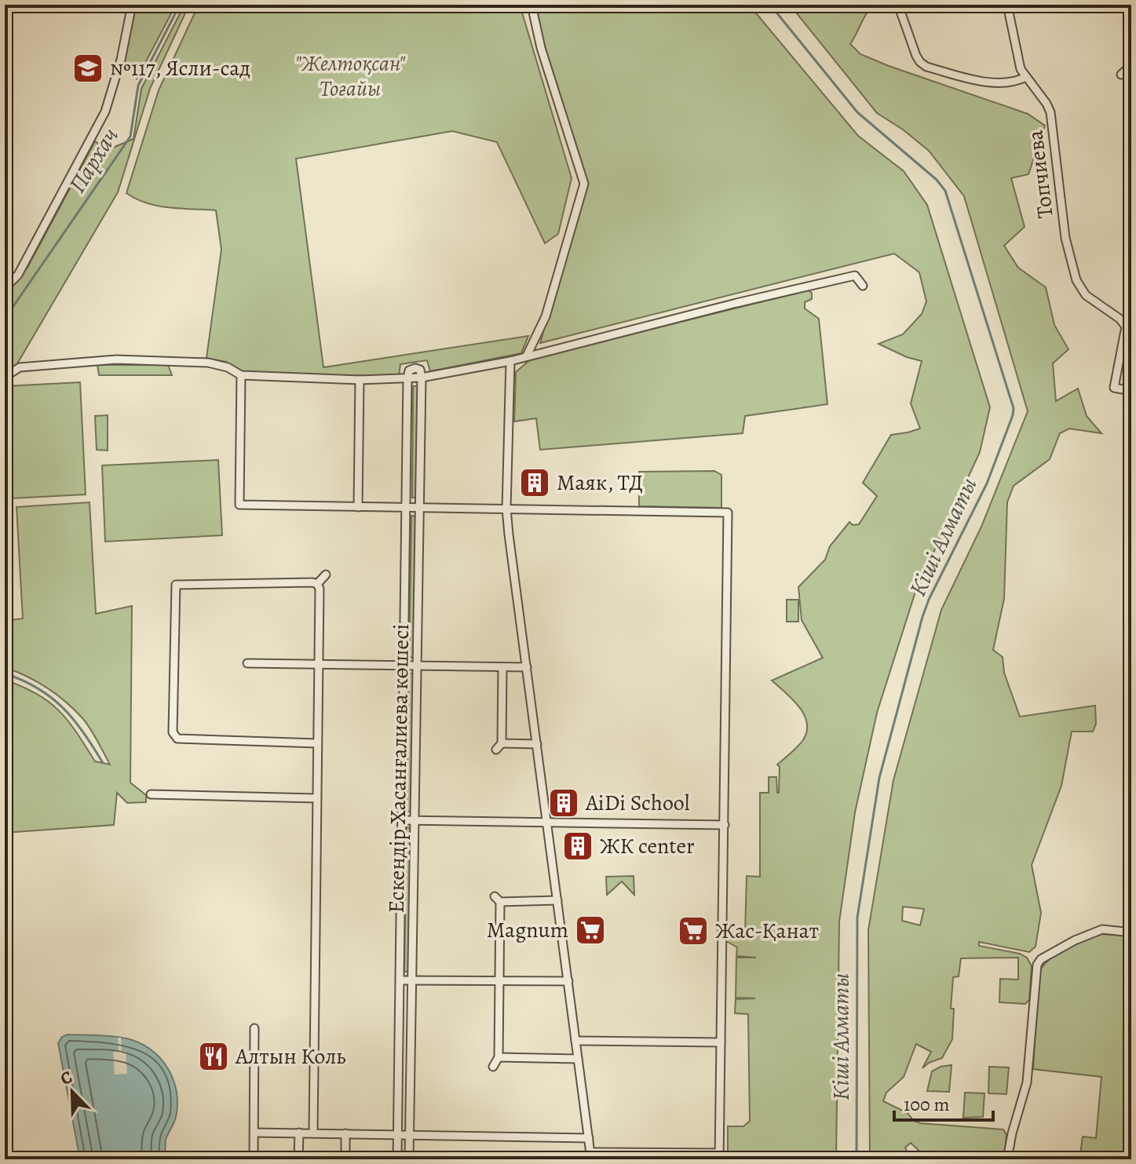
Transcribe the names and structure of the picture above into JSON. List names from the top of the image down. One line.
{"streets":{"street":["Топчиева","Ескендір Хасанғалиева көшесі"]},"water":["Пархач","Кіші Алматы"],"parks":["\"Желтоқсан\" Тоғайы"],"places":{"school or university":["№117, Ясли-сад"],"building":["Маяк, ТД","AiDi School","ЖК center"],"supermarket":["Magnum","Жас-Қанат"],"restaurant":["Алтын Коль"]},"scale_bar":"100 m","north":"top left"}
